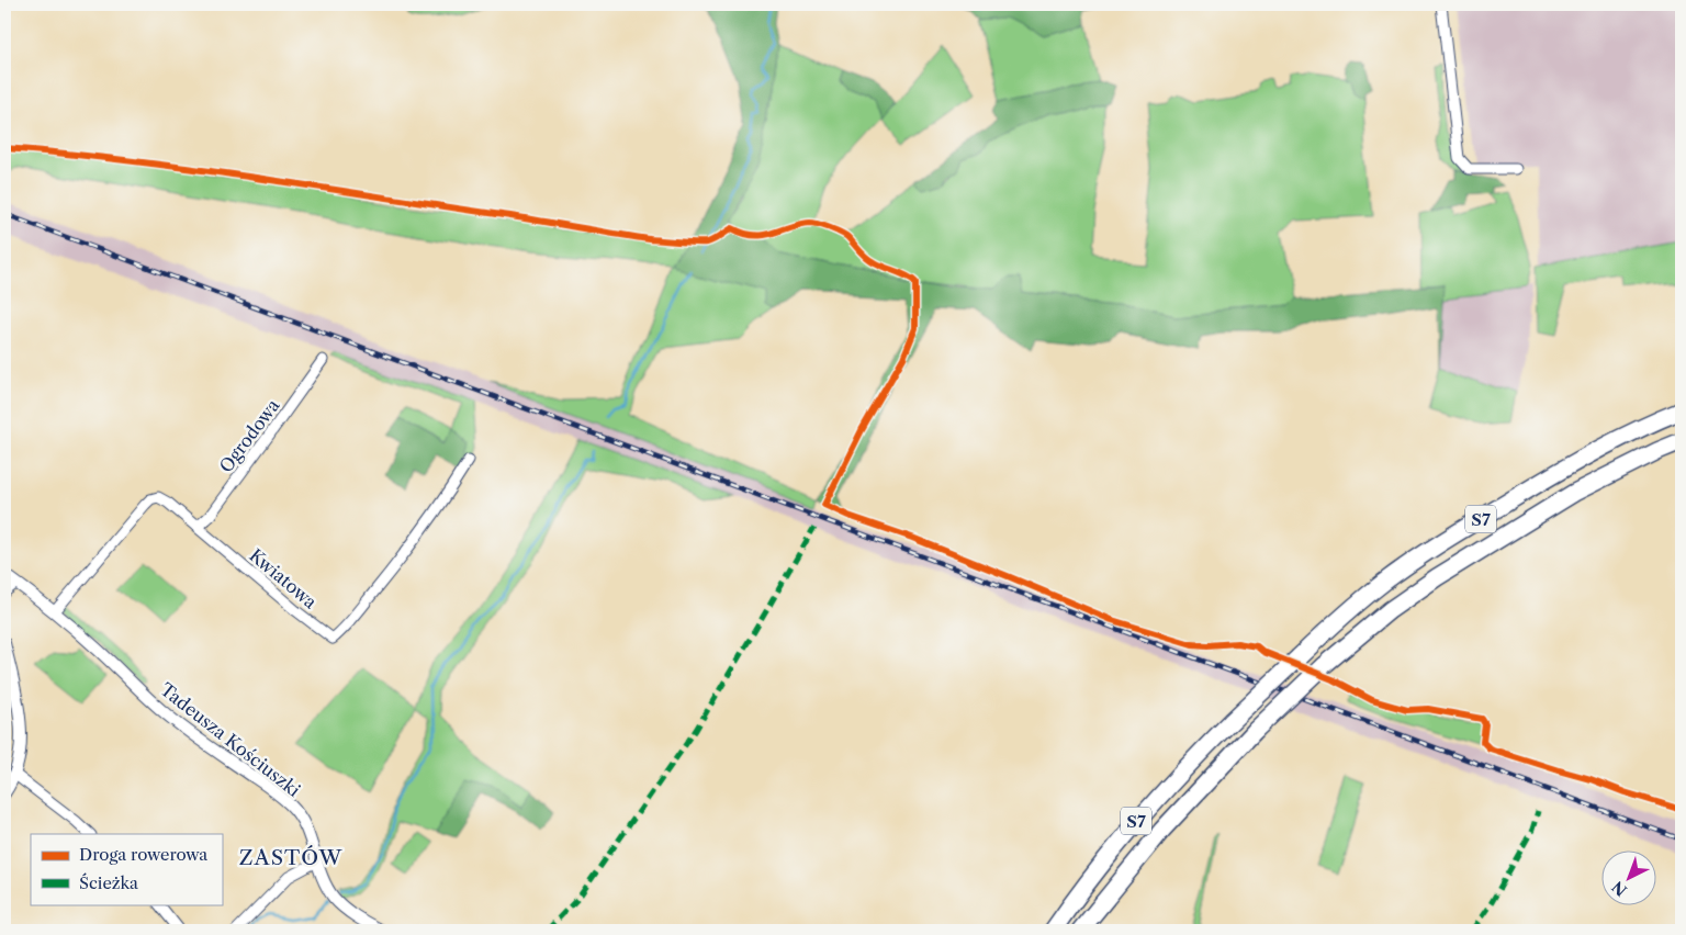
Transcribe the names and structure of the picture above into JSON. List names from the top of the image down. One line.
{"streets":{"highway":["S7"],"street":["Ogrodowa","Kwiatowa","Tadeusza Kościuszki"]},"crossings":[["Ogrodowa","Kwiatowa"],["Kwiatowa","Tadeusza Kościuszki"]],"districts":["ZASTÓW"],"legend":["Droga rowerowa","Ścieżka"],"north":"bottom left"}
